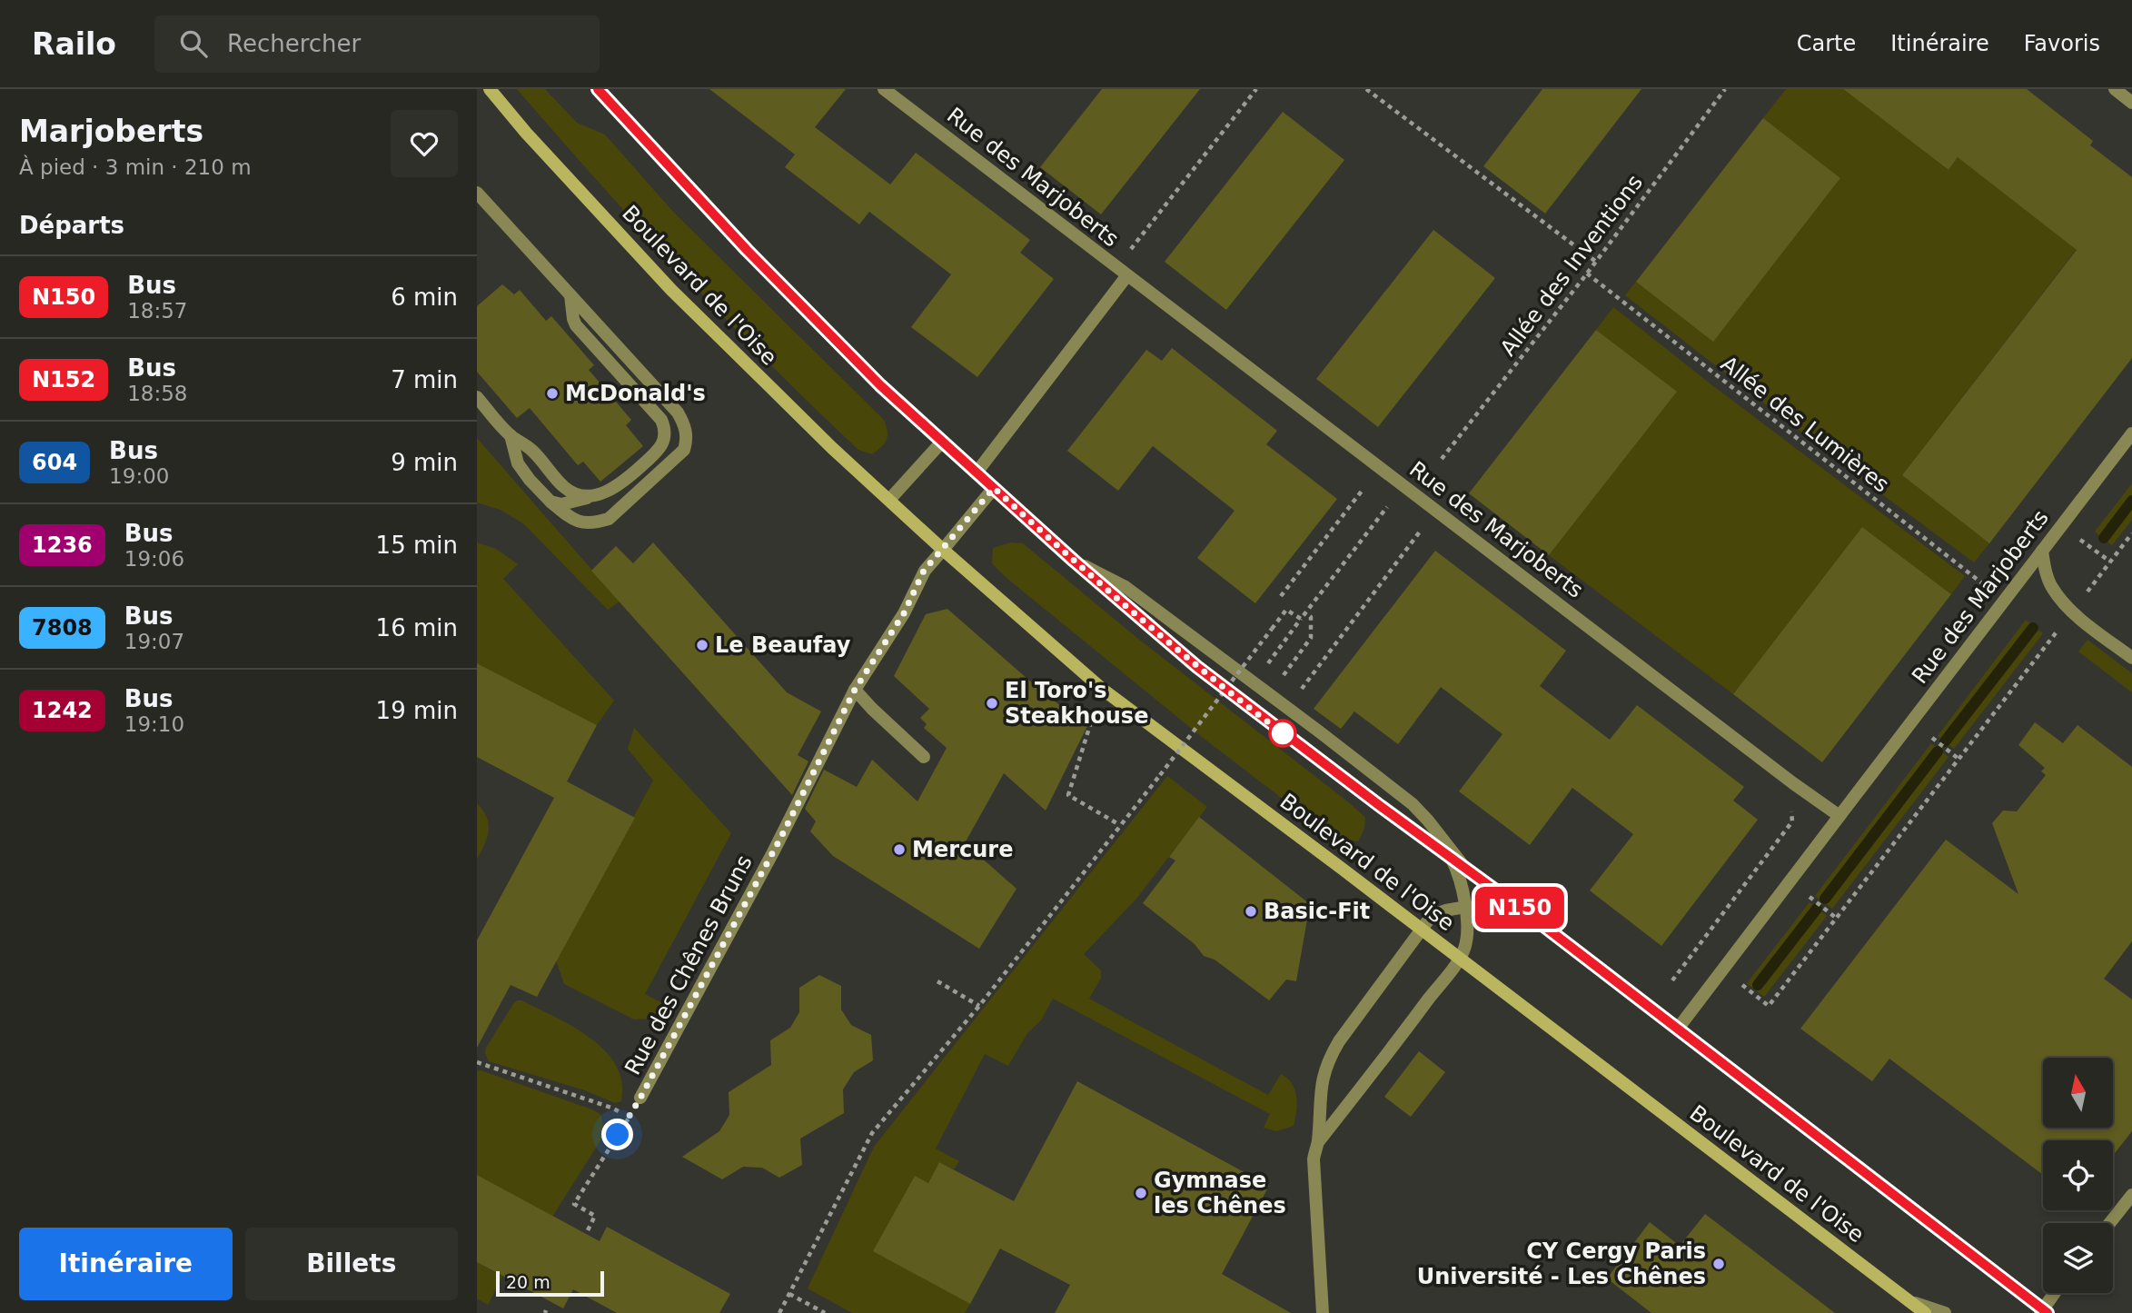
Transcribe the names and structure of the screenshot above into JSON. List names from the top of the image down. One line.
{"streets":{"main road":["Boulevard de l'Oise"],"street":["Rue des Marjoberts","Rue des Chênes Bruns"],"path":["Allée des Inventions","Allée des Lumières"]},"crossings":[["Rue des Marjoberts","Allée des Lumières"],["Allée des Inventions","Allée des Lumières"],["Boulevard de l'Oise","Rue des Chênes Bruns"]],"places":["McDonald's","Le Beaufay","El Toro's Steakhouse","Mercure","Basic-Fit","Gymnase les Chênes","CY Cergy Paris Université - Les Chênes"],"lines":["bus line N150"],"scale_bar":"20 m","north":"top","page":{"header":"Railo","search":"Rechercher","nav":["Carte","Itinéraire","Favoris"],"heading":[["Marjoberts","À pied · 3 min · 210 m"],"Départs"],"on_map":"N150","list":[{"mark":"N150","name":"Bus","note":"18:57","value":"6 min"},{"mark":"N152","name":"Bus","note":"18:58","value":"7 min"},{"mark":"604","name":"Bus","note":"19:00","value":"9 min"},{"mark":"1236","name":"Bus","note":"19:06","value":"15 min"},{"mark":"7808","name":"Bus","note":"19:07","value":"16 min"},{"mark":"1242","name":"Bus","note":"19:10","value":"19 min"}],"buttons":["Itinéraire","Billets"],"scale":"20 m"}}
